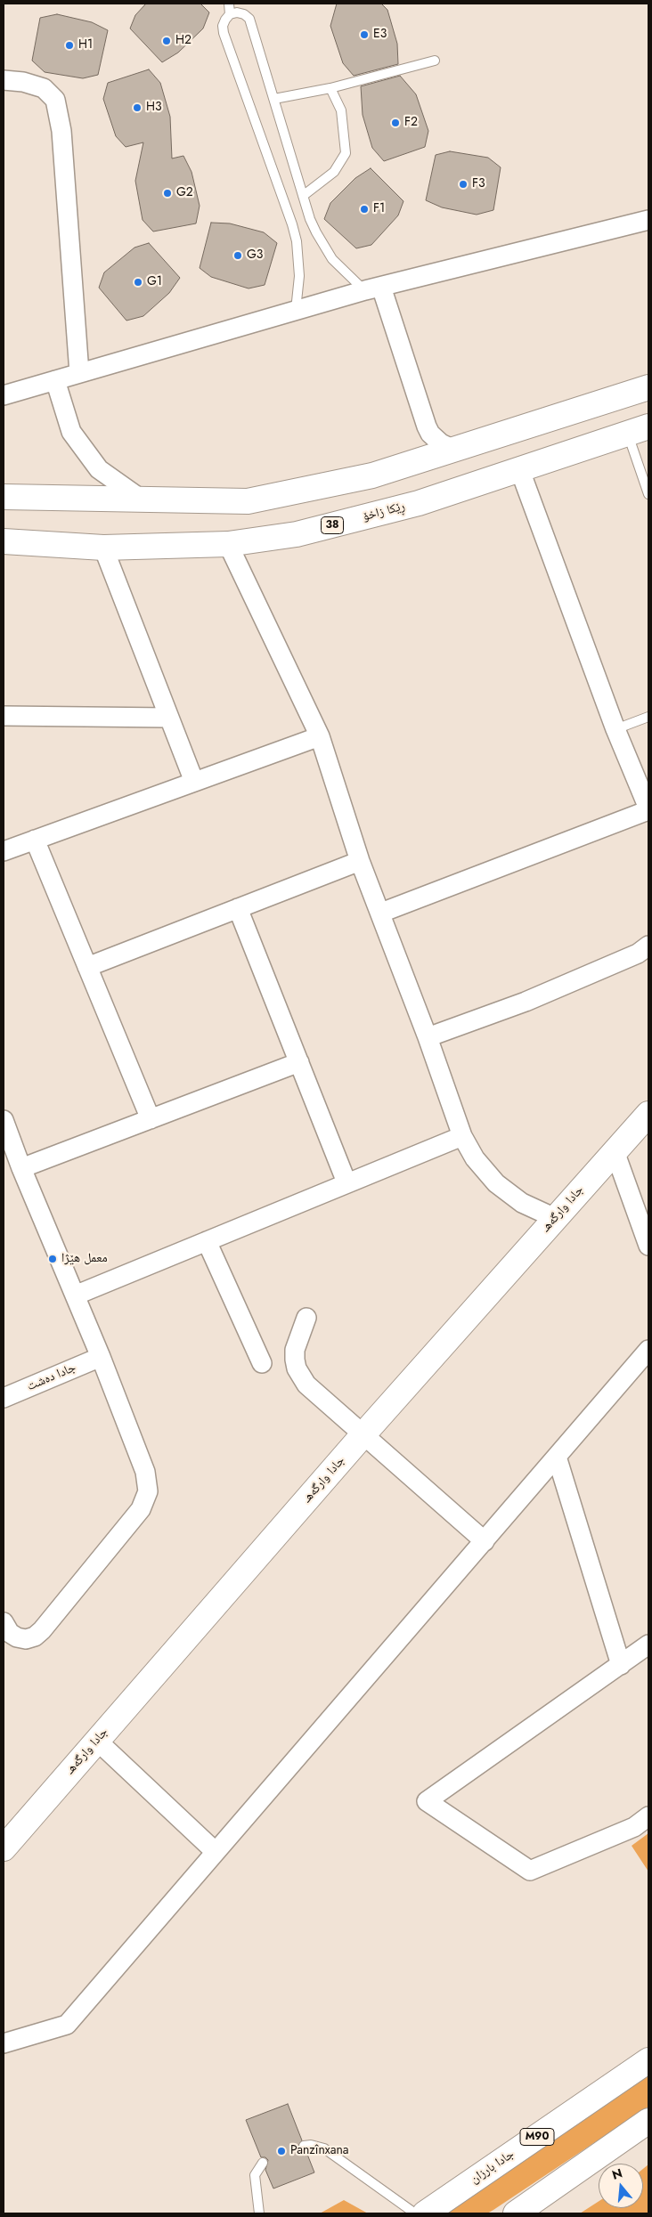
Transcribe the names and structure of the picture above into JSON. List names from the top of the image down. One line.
{"streets":{"main road":["ڕێکا زاخۆ","38","جادا وارگه‌هـ","M90","جادا بارزان"],"street":["جادا دەشت"]},"places":["E3","H2","H1","H3","F2","F3","G2","F1","G3","G1","معمل ھێژا","Panzînxana"],"north":"top"}
